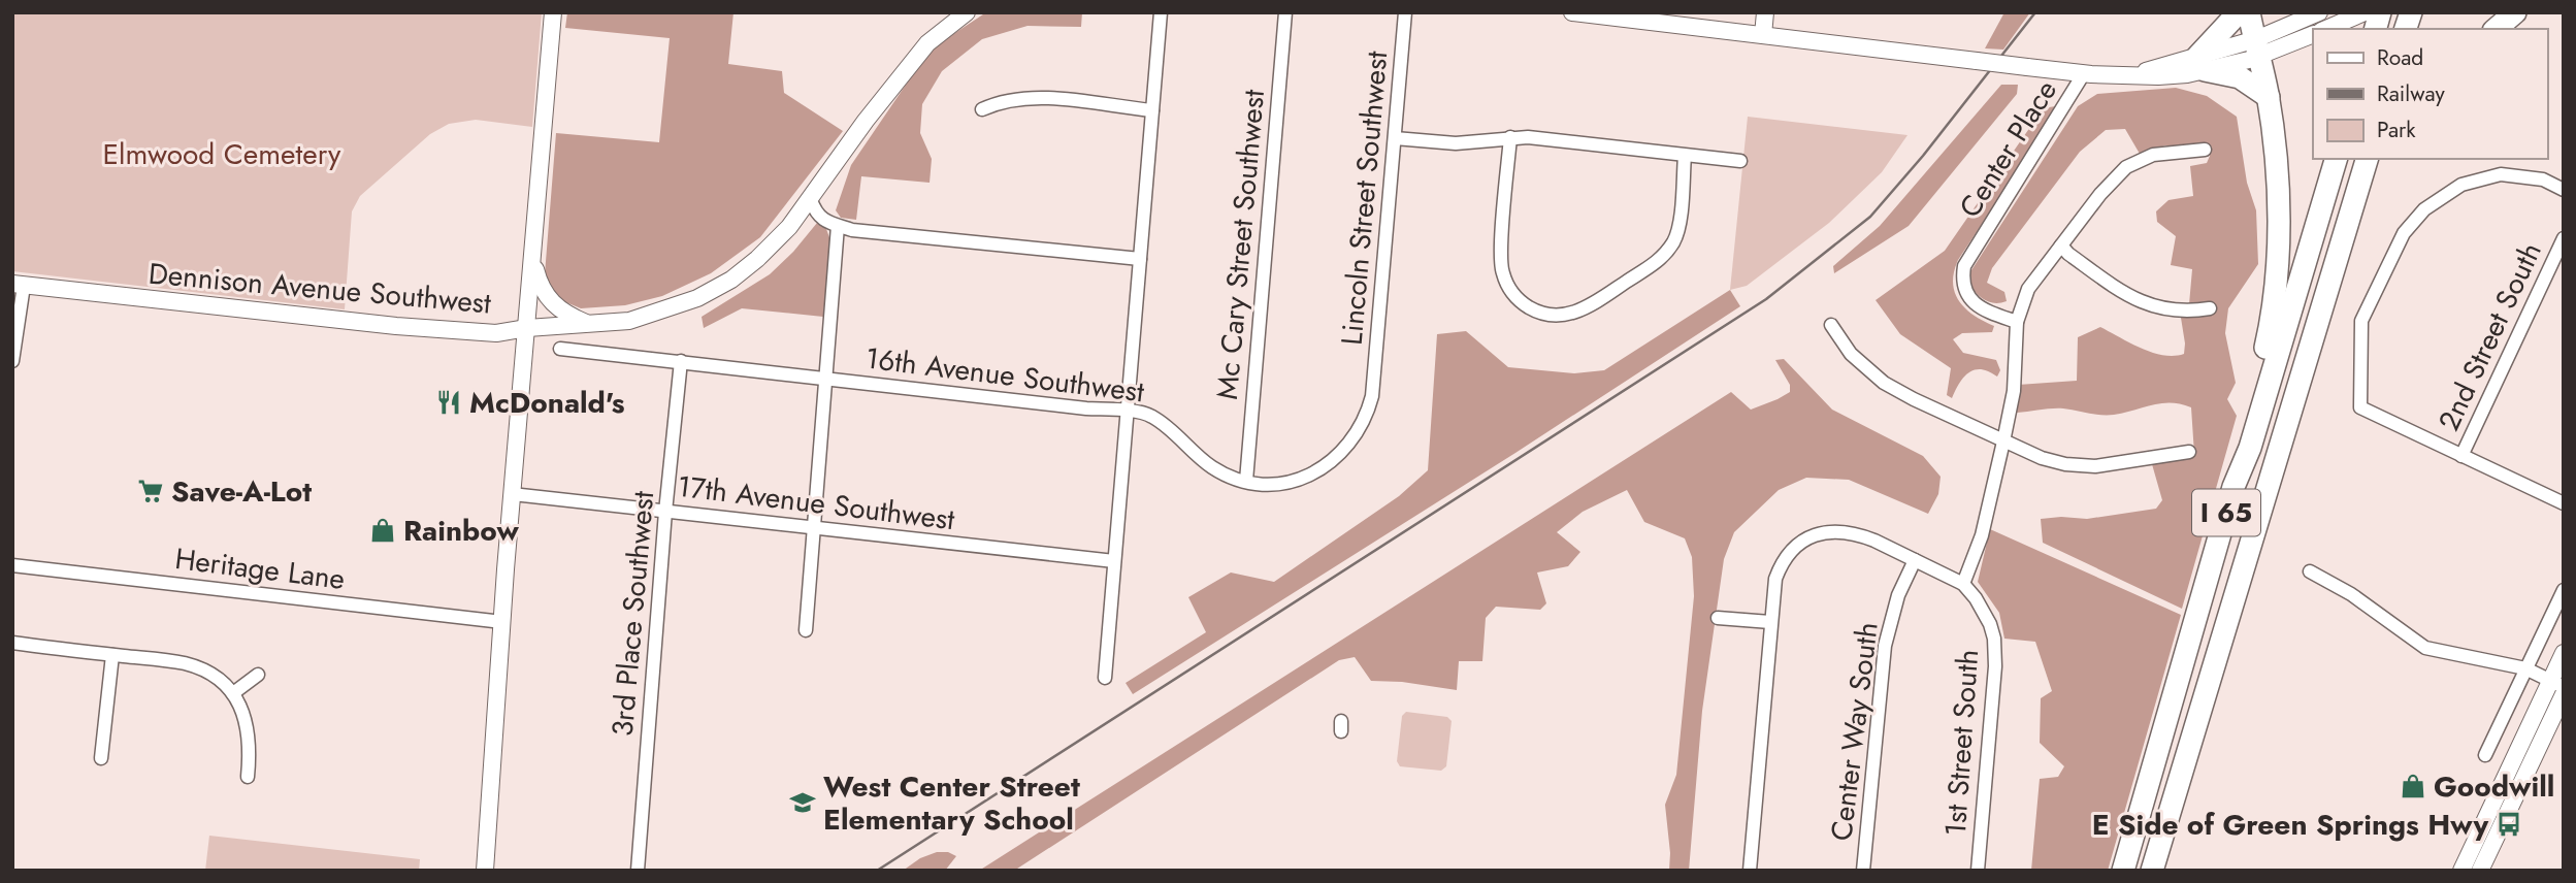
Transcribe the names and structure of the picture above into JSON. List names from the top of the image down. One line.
{"streets":{"highway":["I 65"],"main road":["Dennison Avenue Southwest"],"street":["Center Place","Lincoln Street Southwest","Mc Cary Street Southwest","2nd Street South","16th Avenue Southwest","17th Avenue Southwest","Heritage Lane","3rd Place Southwest","Center Way South","1st Street South"]},"crossings":[["Lincoln Street Southwest","16th Avenue Southwest"],["Mc Cary Street Southwest","16th Avenue Southwest"],["16th Avenue Southwest","3rd Place Southwest"],["17th Avenue Southwest","3rd Place Southwest"]],"parks":["Elmwood Cemetery"],"places":{"restaurant":["McDonald's"],"supermarket":["Save-A-Lot"],"shop":["Rainbow","Goodwill"],"school or university":["West Center Street Elementary School"],"bus stop":["E Side of Green Springs Hwy"]},"legend":["Road","Railway","Park"]}
